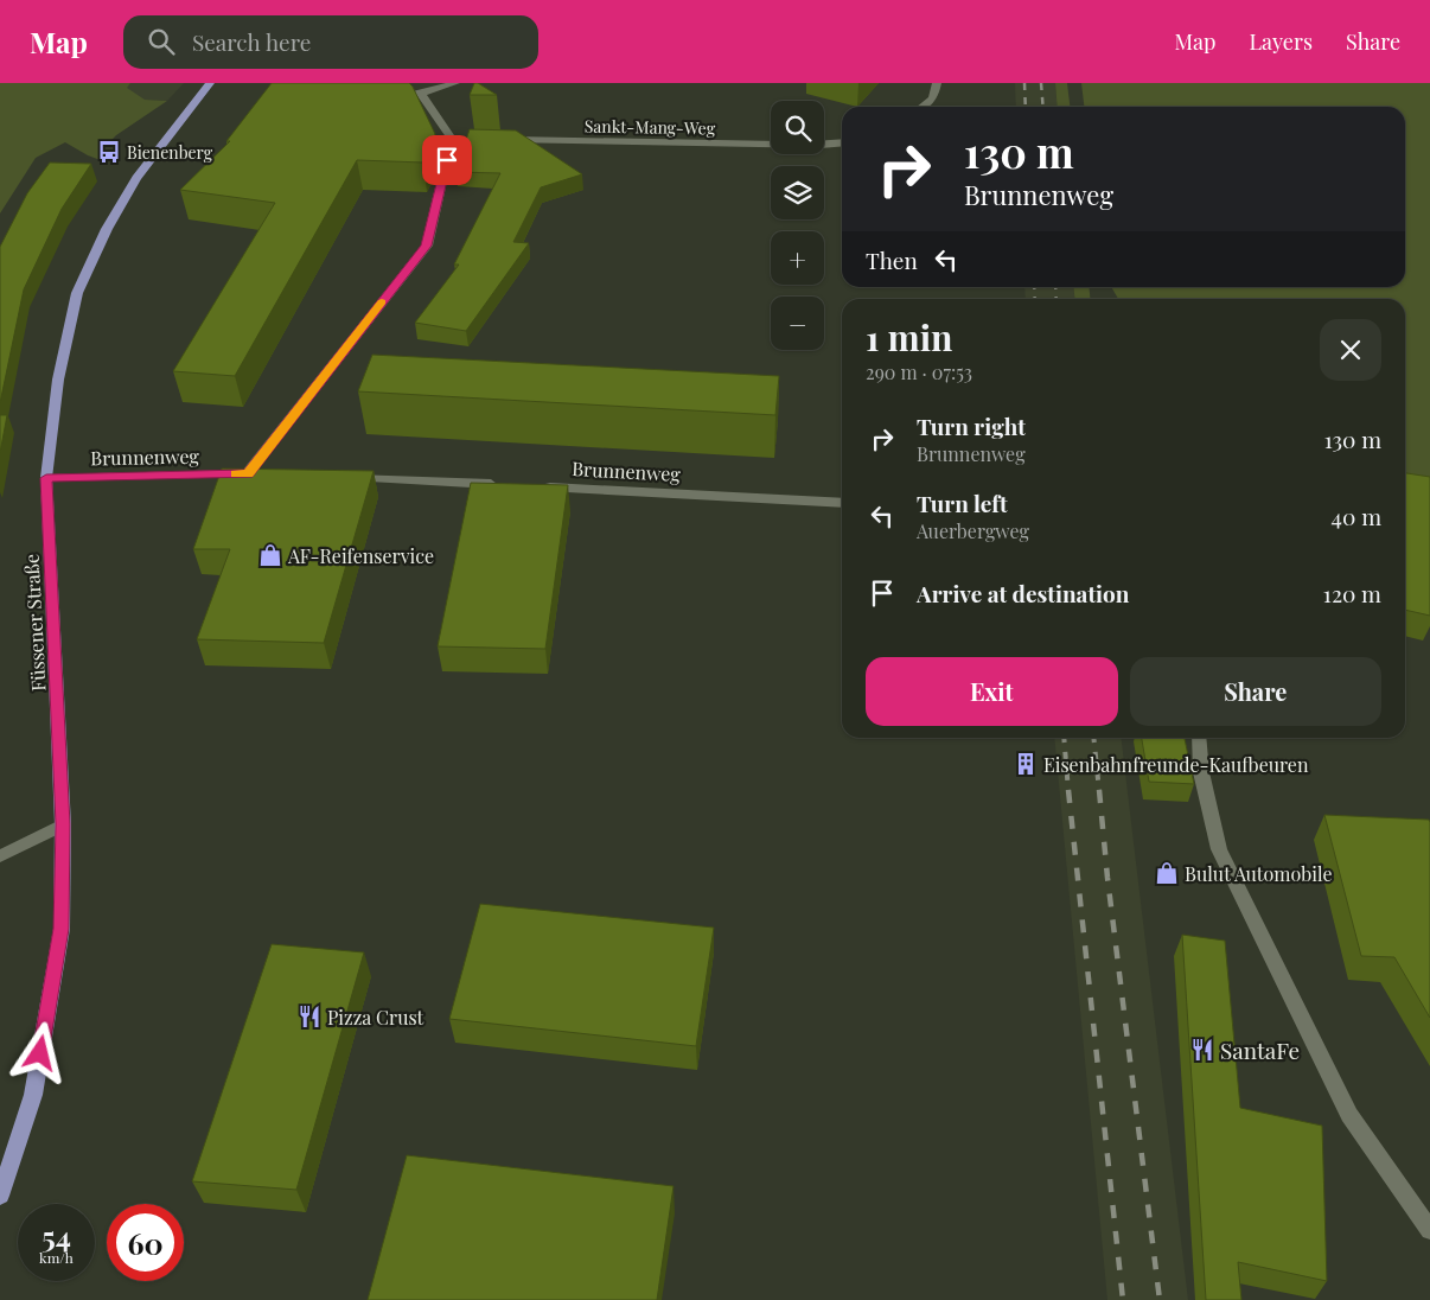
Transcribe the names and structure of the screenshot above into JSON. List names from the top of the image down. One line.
{"streets":{"main road":["Füssener Straße"],"street":["Sankt-Mang-Weg","Brunnenweg"]},"crossings":[["Brunnenweg","Füssener Straße"]],"places":{"bus stop":["Bienenberg"],"shop":["AF-Reifenservice","Bulut Automobile"],"building":["Eisenbahnfreunde-Kaufbeuren"],"restaurant":["Pizza Crust","SantaFe"]},"page":{"header":"Map","search":"Search here","nav":["Map","Layers","Share"],"map_buttons":["+","−"],"turn":["130 m","Brunnenweg"],"then":"Then","heading":["1 min","290 m · 07:53"],"list":[{"name":"Turn right","note":"Brunnenweg","value":"130 m"},{"name":"Turn left","note":"Auerbergweg","value":"40 m"},{"name":"Arrive at destination","value":"120 m"}],"buttons":["Exit","Share"],"speed":"54 km/h","limit":"60"}}
